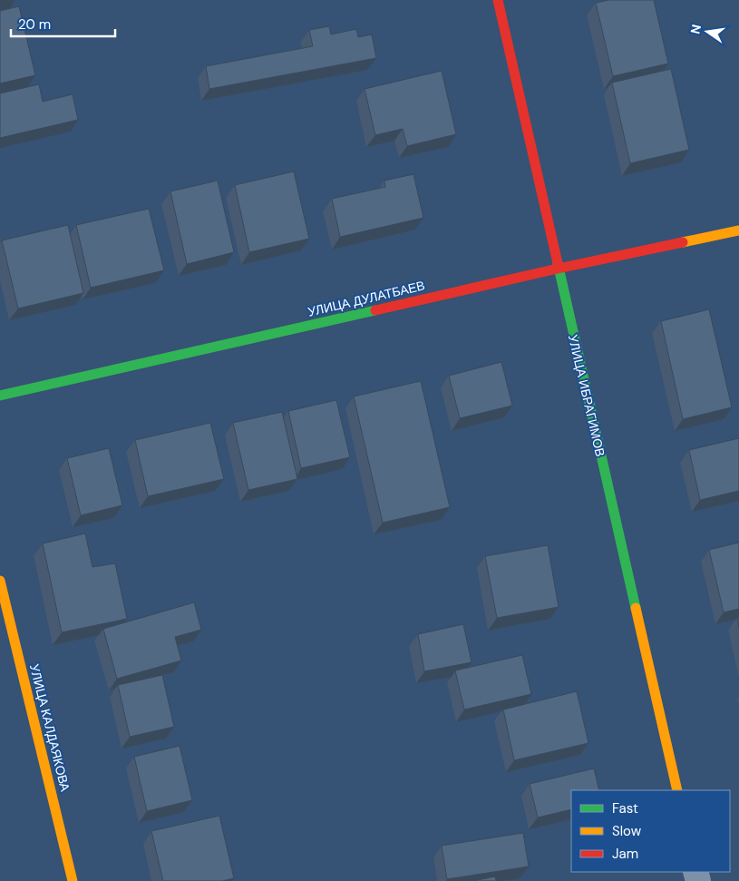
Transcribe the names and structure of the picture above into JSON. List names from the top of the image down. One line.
{"streets":{"street":["УЛИЦА ДУЛАТБАЕВ","УЛИЦА ИБРАГИМОВ","УЛИЦА КАЛДАЯКОВА"]},"crossings":[["УЛИЦА ДУЛАТБАЕВ","УЛИЦА ИБРАГИМОВ"]],"legend":["Fast","Slow","Jam"],"scale_bar":"20 m","north":"left"}
